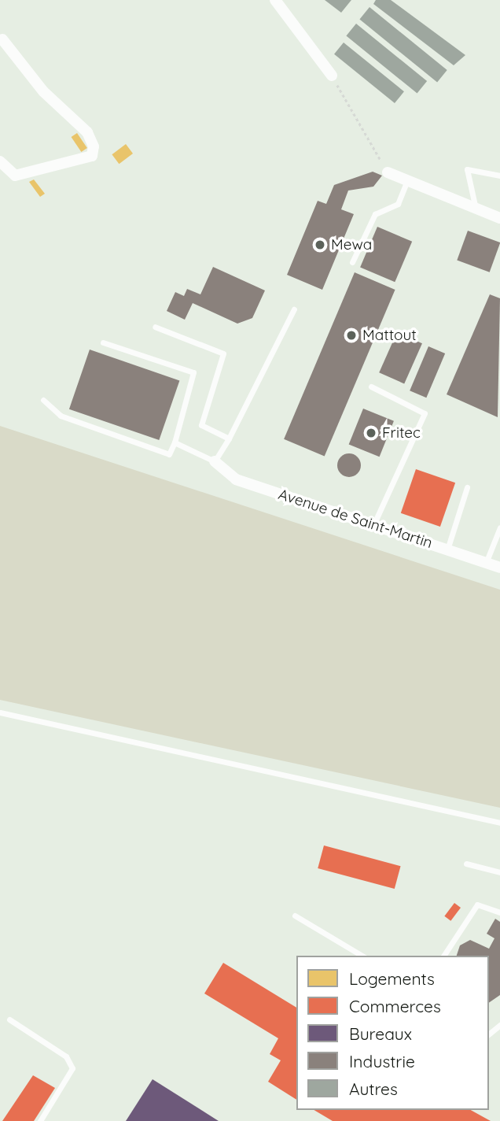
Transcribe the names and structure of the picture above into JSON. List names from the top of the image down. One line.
{"streets":{"street":["Avenue de Saint-Martin"]},"places":["Mewa","Mattout","Fritec"],"legend":["Logements","Commerces","Bureaux","Industrie","Autres"]}
